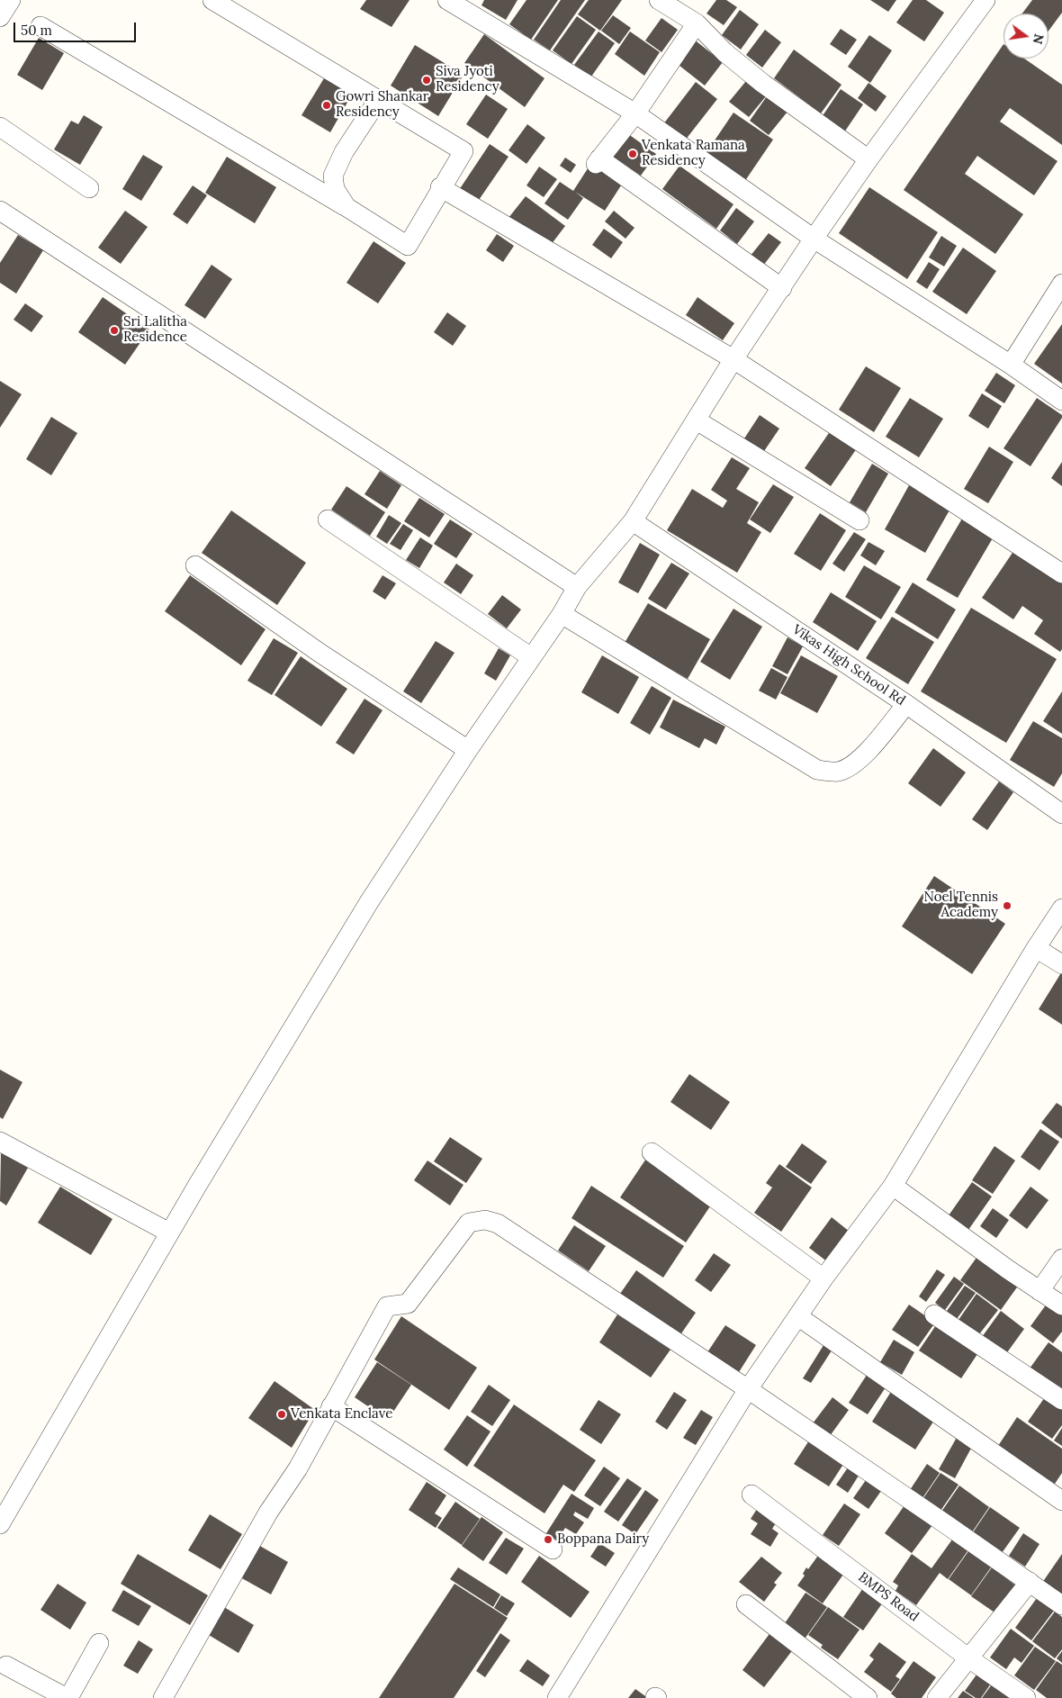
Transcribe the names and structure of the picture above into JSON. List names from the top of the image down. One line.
{"streets":{"street":["Vikas High School Rd","BMPS Road"]},"places":["Siva Jyoti Residency","Gowri Shankar Residency","Venkata Ramana Residency","Sri Lalitha Residence","Noel Tennis Academy","Venkata Enclave","Boppana Dairy"],"scale_bar":"50 m","north":"right"}
